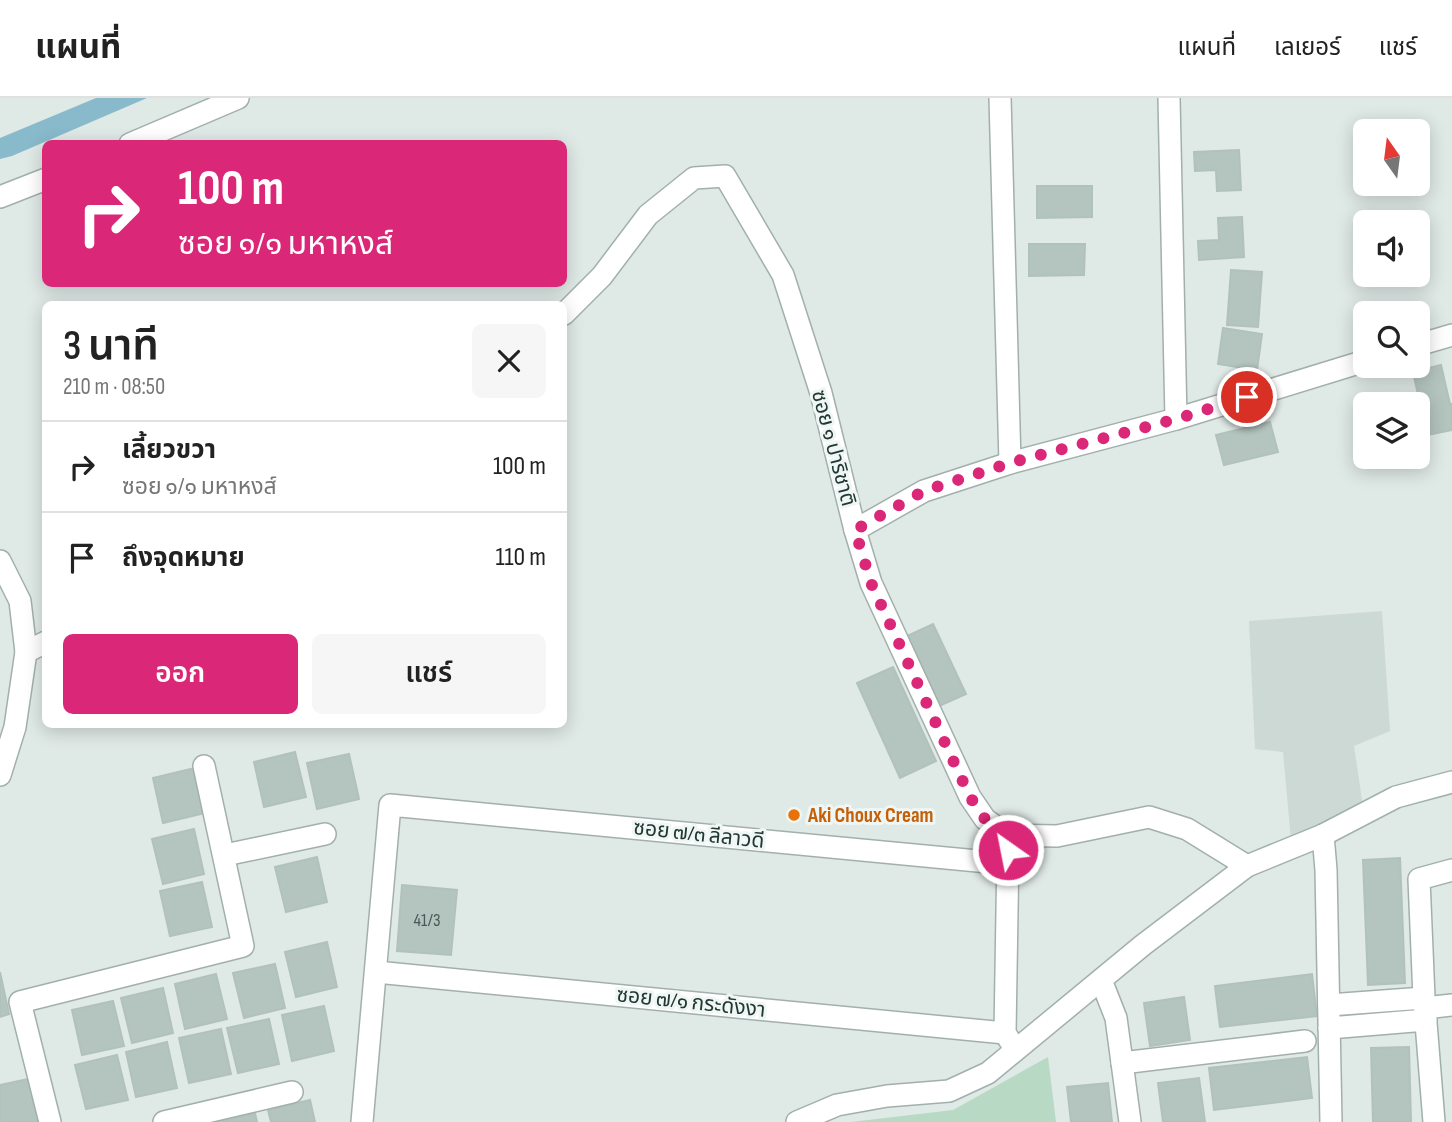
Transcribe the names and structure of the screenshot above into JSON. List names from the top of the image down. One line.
{"streets":{"street":["ซอย ๑ ปาริชาติ","ซอย ๗/๓ ลีลาวดี","ซอย ๗/๑ กระดังงา"]},"crossings":[["ซอย ๗/๓ ลีลาวดี","ซอย ๗/๑ กระดังงา"]],"places":["Aki Choux Cream"],"house_numbers":["41/3"],"north":"top","page":{"header":"แผนที่","nav":["แผนที่","เลเยอร์","แชร์"],"turn":["100 m","ซอย ๑/๑ มหาหงส์"],"heading":["3 นาที","210 m · 08:50"],"list":[{"name":"เลี้ยวขวา","note":"ซอย ๑/๑ มหาหงส์","value":"100 m"},{"name":"ถึงจุดหมาย","value":"110 m"}],"buttons":["ออก","แชร์"]}}
